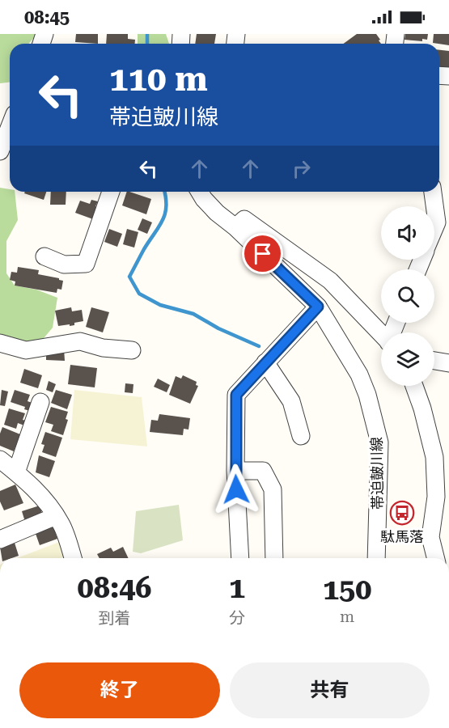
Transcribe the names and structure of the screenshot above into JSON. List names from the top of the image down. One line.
{"streets":{"street":["帯迫皷川線"]},"places":{"bus stop":["駄馬落"]},"page":{"status":"08:45","turn":["110 m","帯迫皷川線"],"eta":["08:46","到着","1","分","150","m"],"buttons":["終了","共有"]}}
